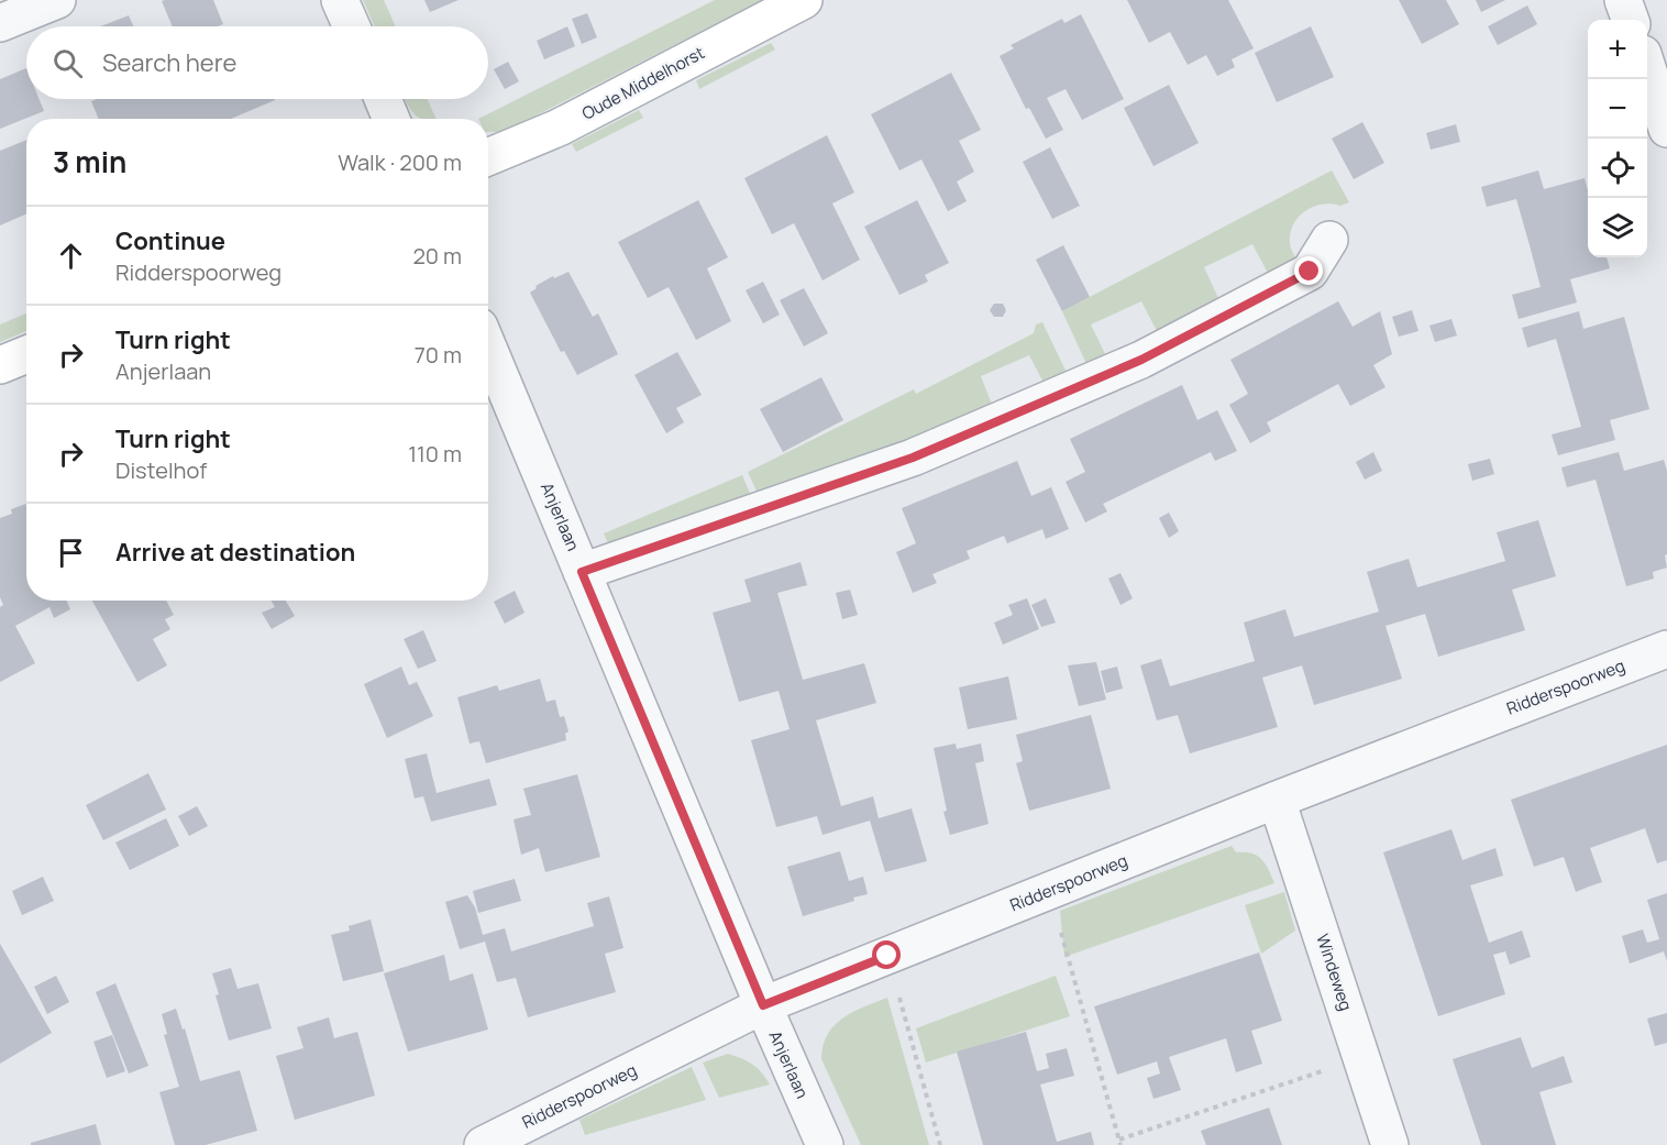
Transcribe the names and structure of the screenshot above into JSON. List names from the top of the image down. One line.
{"streets":{"street":["Oude Middelhorst","Anjerlaan","Ridderspoorweg","Windeweg"]},"crossings":[["Anjerlaan","Ridderspoorweg"],["Ridderspoorweg","Windeweg"]],"page":{"map_buttons":["+","−"],"search":"Search here","heading":["3 min","Walk · 200 m"],"list":[["Continue","Ridderspoorweg","20 m"],["Turn right","Anjerlaan","70 m"],["Turn right","Distelhof","110 m"],"Arrive at destination"]}}
